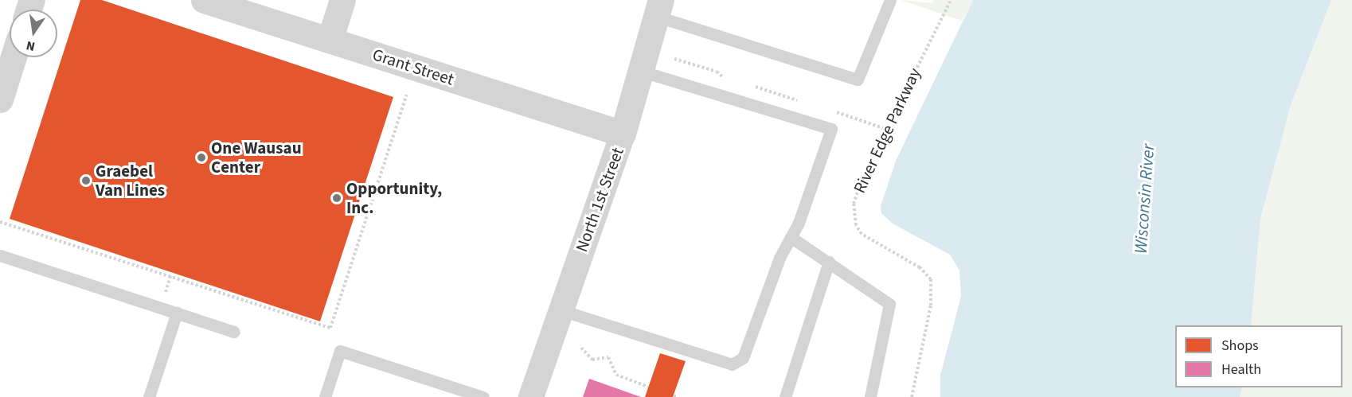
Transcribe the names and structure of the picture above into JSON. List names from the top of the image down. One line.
{"streets":{"street":["Grant Street","North 1st Street"],"path":["River Edge Parkway"]},"crossings":[["Grant Street","North 1st Street"]],"water":["Wisconsin River"],"places":["One Wausau Center","Graebel Van Lines","Opportunity, Inc."],"legend":["Shops","Health"],"north":"bottom"}
